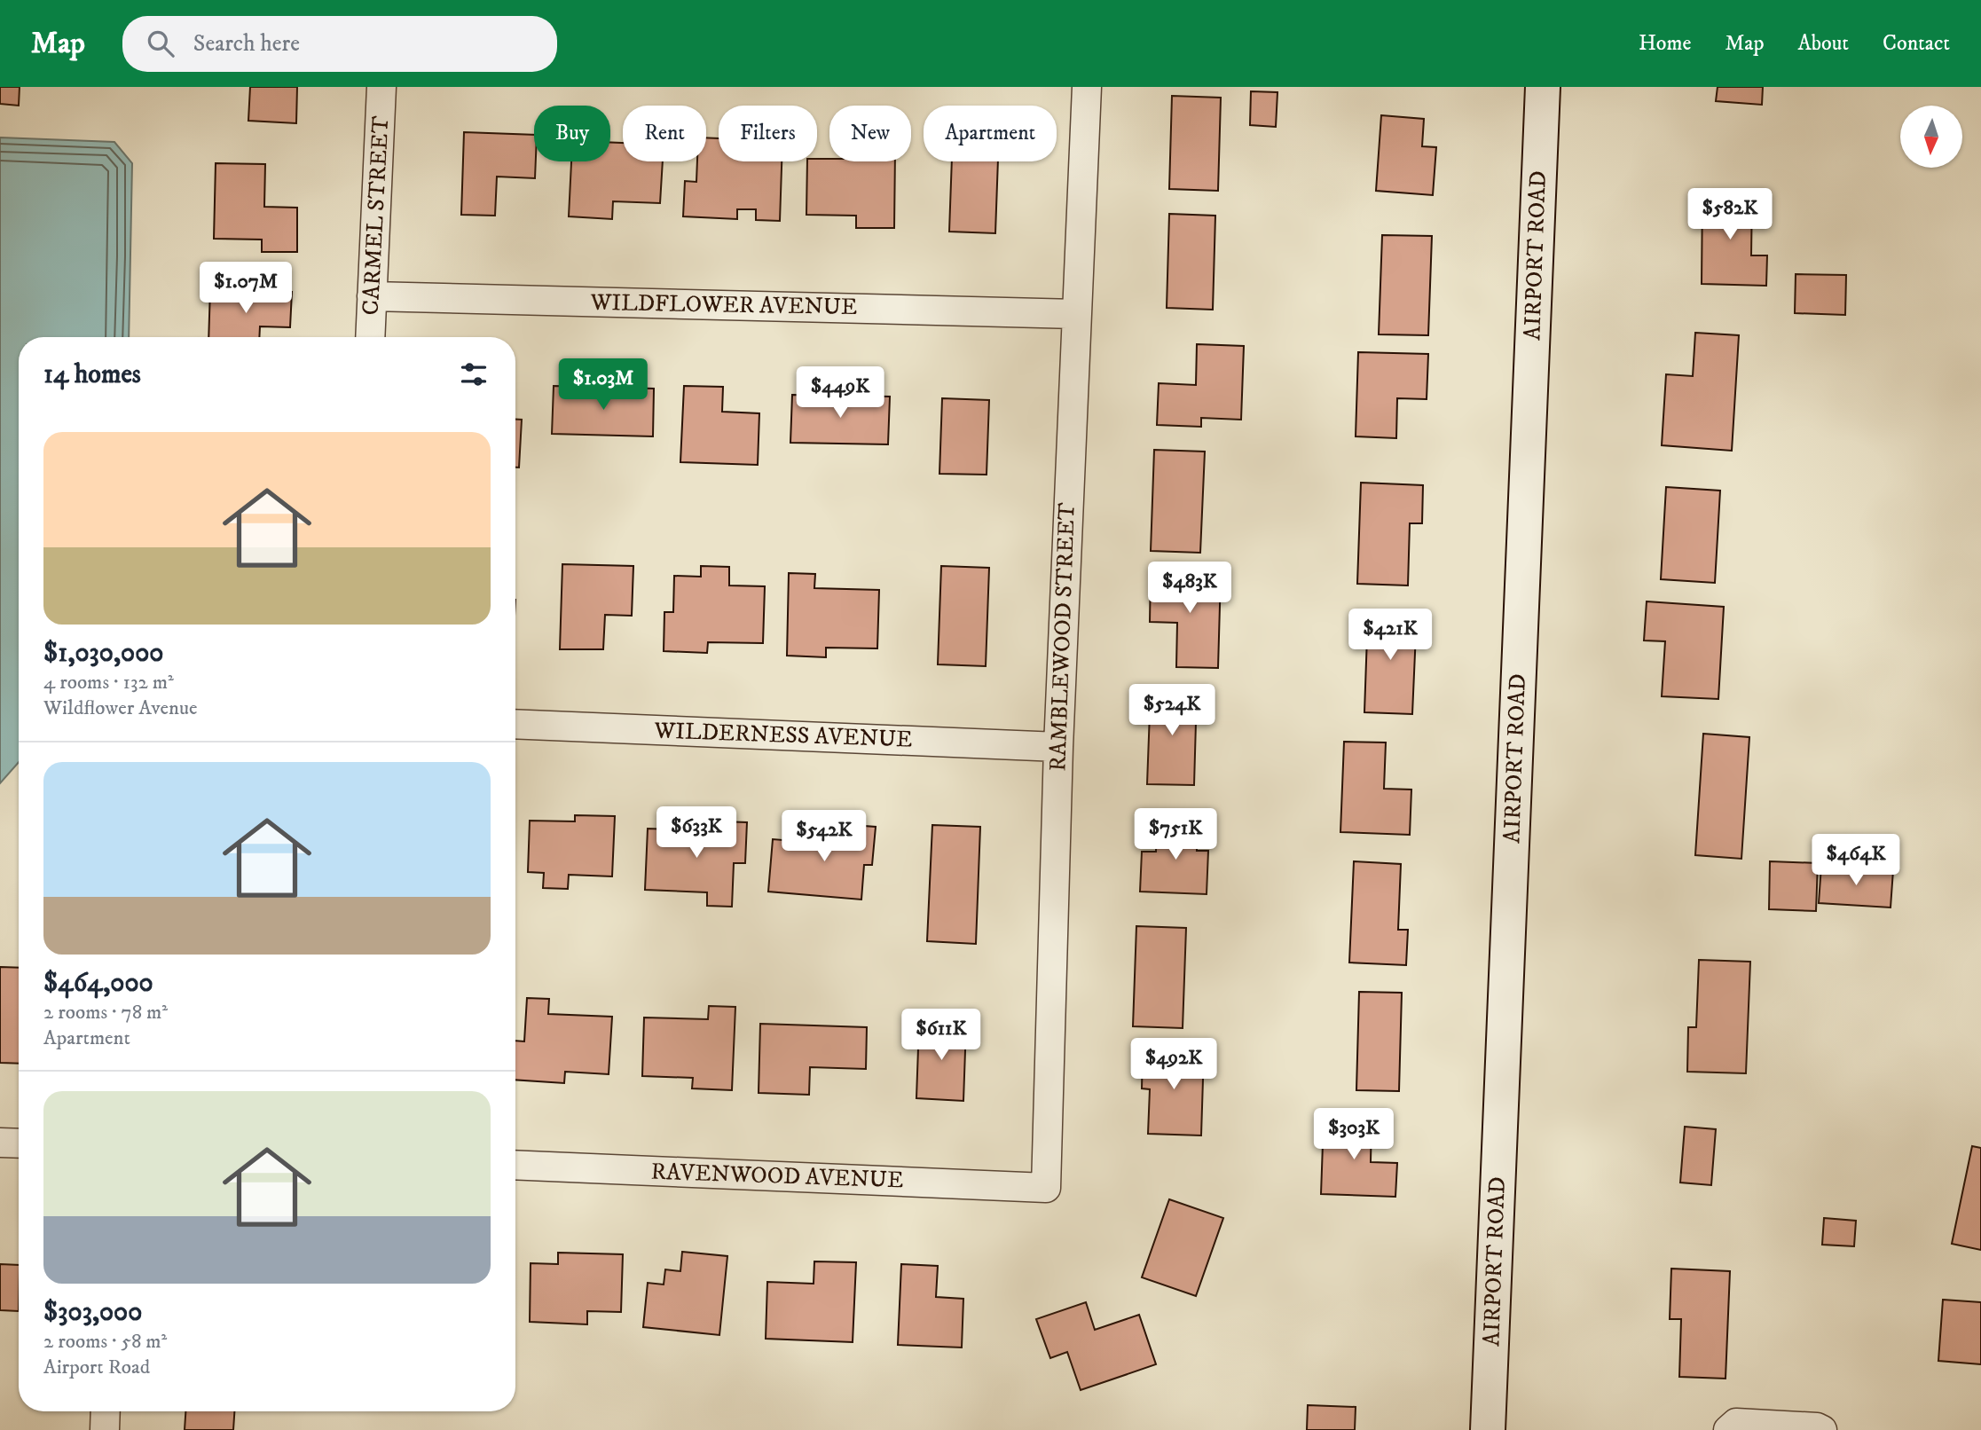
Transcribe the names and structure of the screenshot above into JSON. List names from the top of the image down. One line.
{"streets":{"main road":["AIRPORT ROAD"],"street":["CARMEL STREET","WILDFLOWER AVENUE","RAMBLEWOOD STREET","WILDERNESS AVENUE","RAVENWOOD AVENUE"]},"crossings":[["CARMEL STREET","WILDFLOWER AVENUE"],["WILDFLOWER AVENUE","RAMBLEWOOD STREET"],["RAMBLEWOOD STREET","WILDERNESS AVENUE"],["RAMBLEWOOD STREET","RAVENWOOD AVENUE"]],"north":"bottom","page":{"header":"Map","search":"Search here","nav":["Home","Map","About","Contact"],"chip":["Buy","Rent","Filters","New","Apartment"],"price":["$582K","$1.07M","$1.03M","$449K","$483K","$421K","$524K","$633K","$751K","$542K","$464K","$611K","$492K","$303K"],"heading":"14 homes","list":[{"name":"$1,030,000","note":"4 rooms · 132 m² · Wildflower Avenue"},{"name":"$464,000","note":"2 rooms · 78 m² · Apartment"},{"name":"$303,000","note":"2 rooms · 58 m² · Airport Road"}]}}
